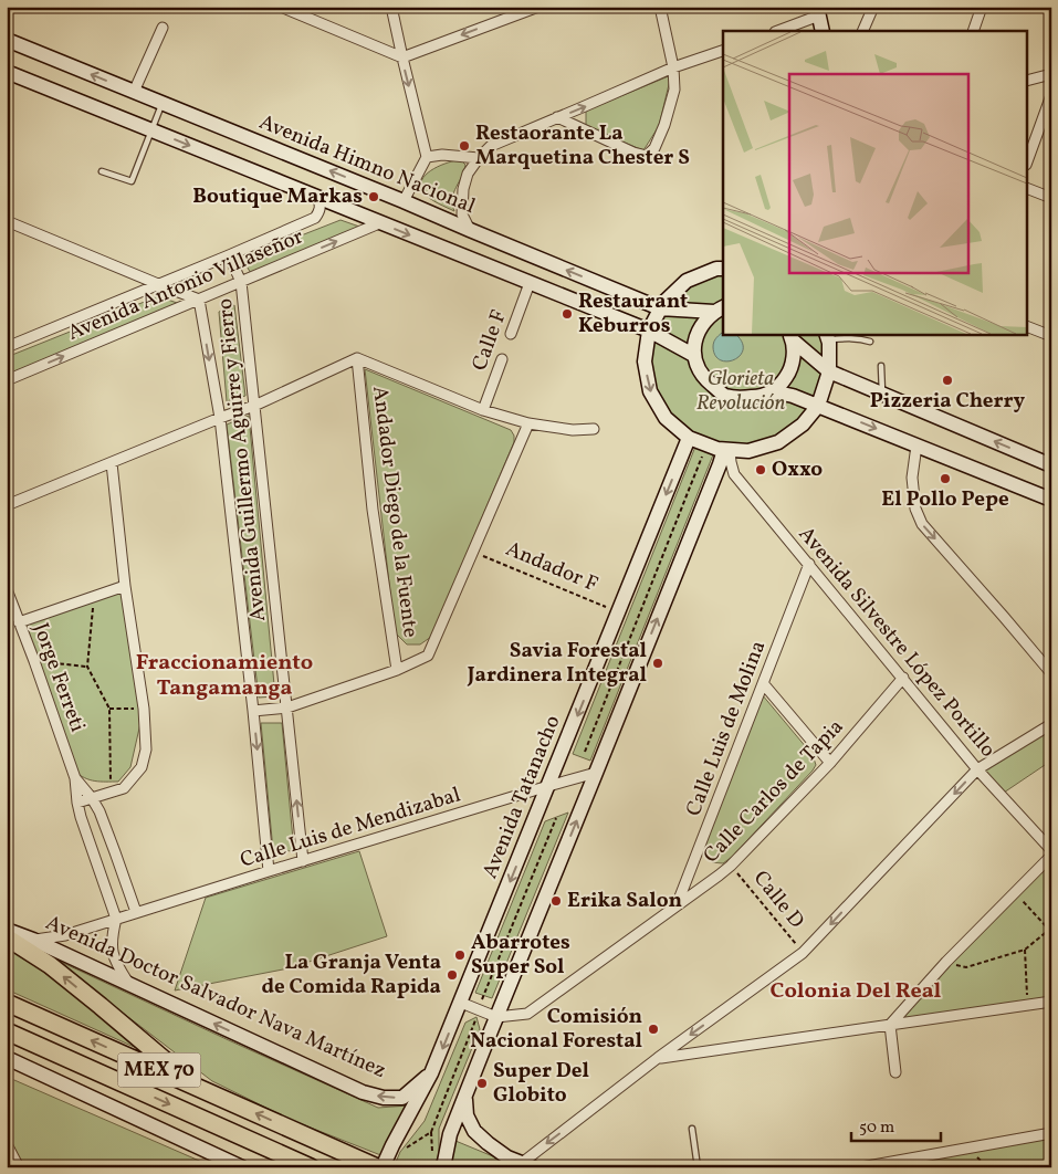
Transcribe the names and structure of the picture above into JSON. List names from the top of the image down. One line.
{"streets":{"highway":["MEX 70"],"main road":["Avenida Himno Nacional","Avenida Tatanacho","Avenida Doctor Salvador Nava Martínez"],"street":["Avenida Antonio Villaseñor","Calle F","Avenida Guillermo Aguirre y Fierro","Andador Diego de la Fuente","Avenida Silvestre López Portillo","Jorge Ferreti","Calle Luis de Molina","Calle Carlos de Tapia","Calle Luis de Mendizabal"],"path":["Andador F","Calle D"]},"crossings":[["Avenida Antonio Villaseñor","Avenida Guillermo Aguirre y Fierro"],["Avenida Guillermo Aguirre y Fierro","Calle Luis de Mendizabal"],["Andador F","Avenida Tatanacho"],["Avenida Silvestre López Portillo","Calle Luis de Molina"],["Avenida Silvestre López Portillo","Calle Carlos de Tapia"],["Jorge Ferreti","Calle Luis de Mendizabal"],["Calle Luis de Molina","Calle Carlos de Tapia"],["Calle Carlos de Tapia","Avenida Tatanacho"],["Calle Carlos de Tapia","Calle D"],["Avenida Tatanacho","Calle Luis de Mendizabal"],["Avenida Tatanacho","Avenida Doctor Salvador Nava Martínez"],["Calle Luis de Mendizabal","Avenida Doctor Salvador Nava Martínez"]],"districts":["Fraccionamiento Tangamanga","Colonia Del Real"],"parks":["Glorieta Revolución"],"places":["Restaorante La Marquetina Chester S","Boutique Markas","Restaurant Keburros","Pizzeria Cherry","Oxxo","El Pollo Pepe","Savia Forestal Jardinera Integral","Erika Salon","Abarrotes Super Sol","La Granja Venta de Comida Rapida","Comisión Nacional Forestal","Super Del Globito"],"scale_bar":"50 m"}
